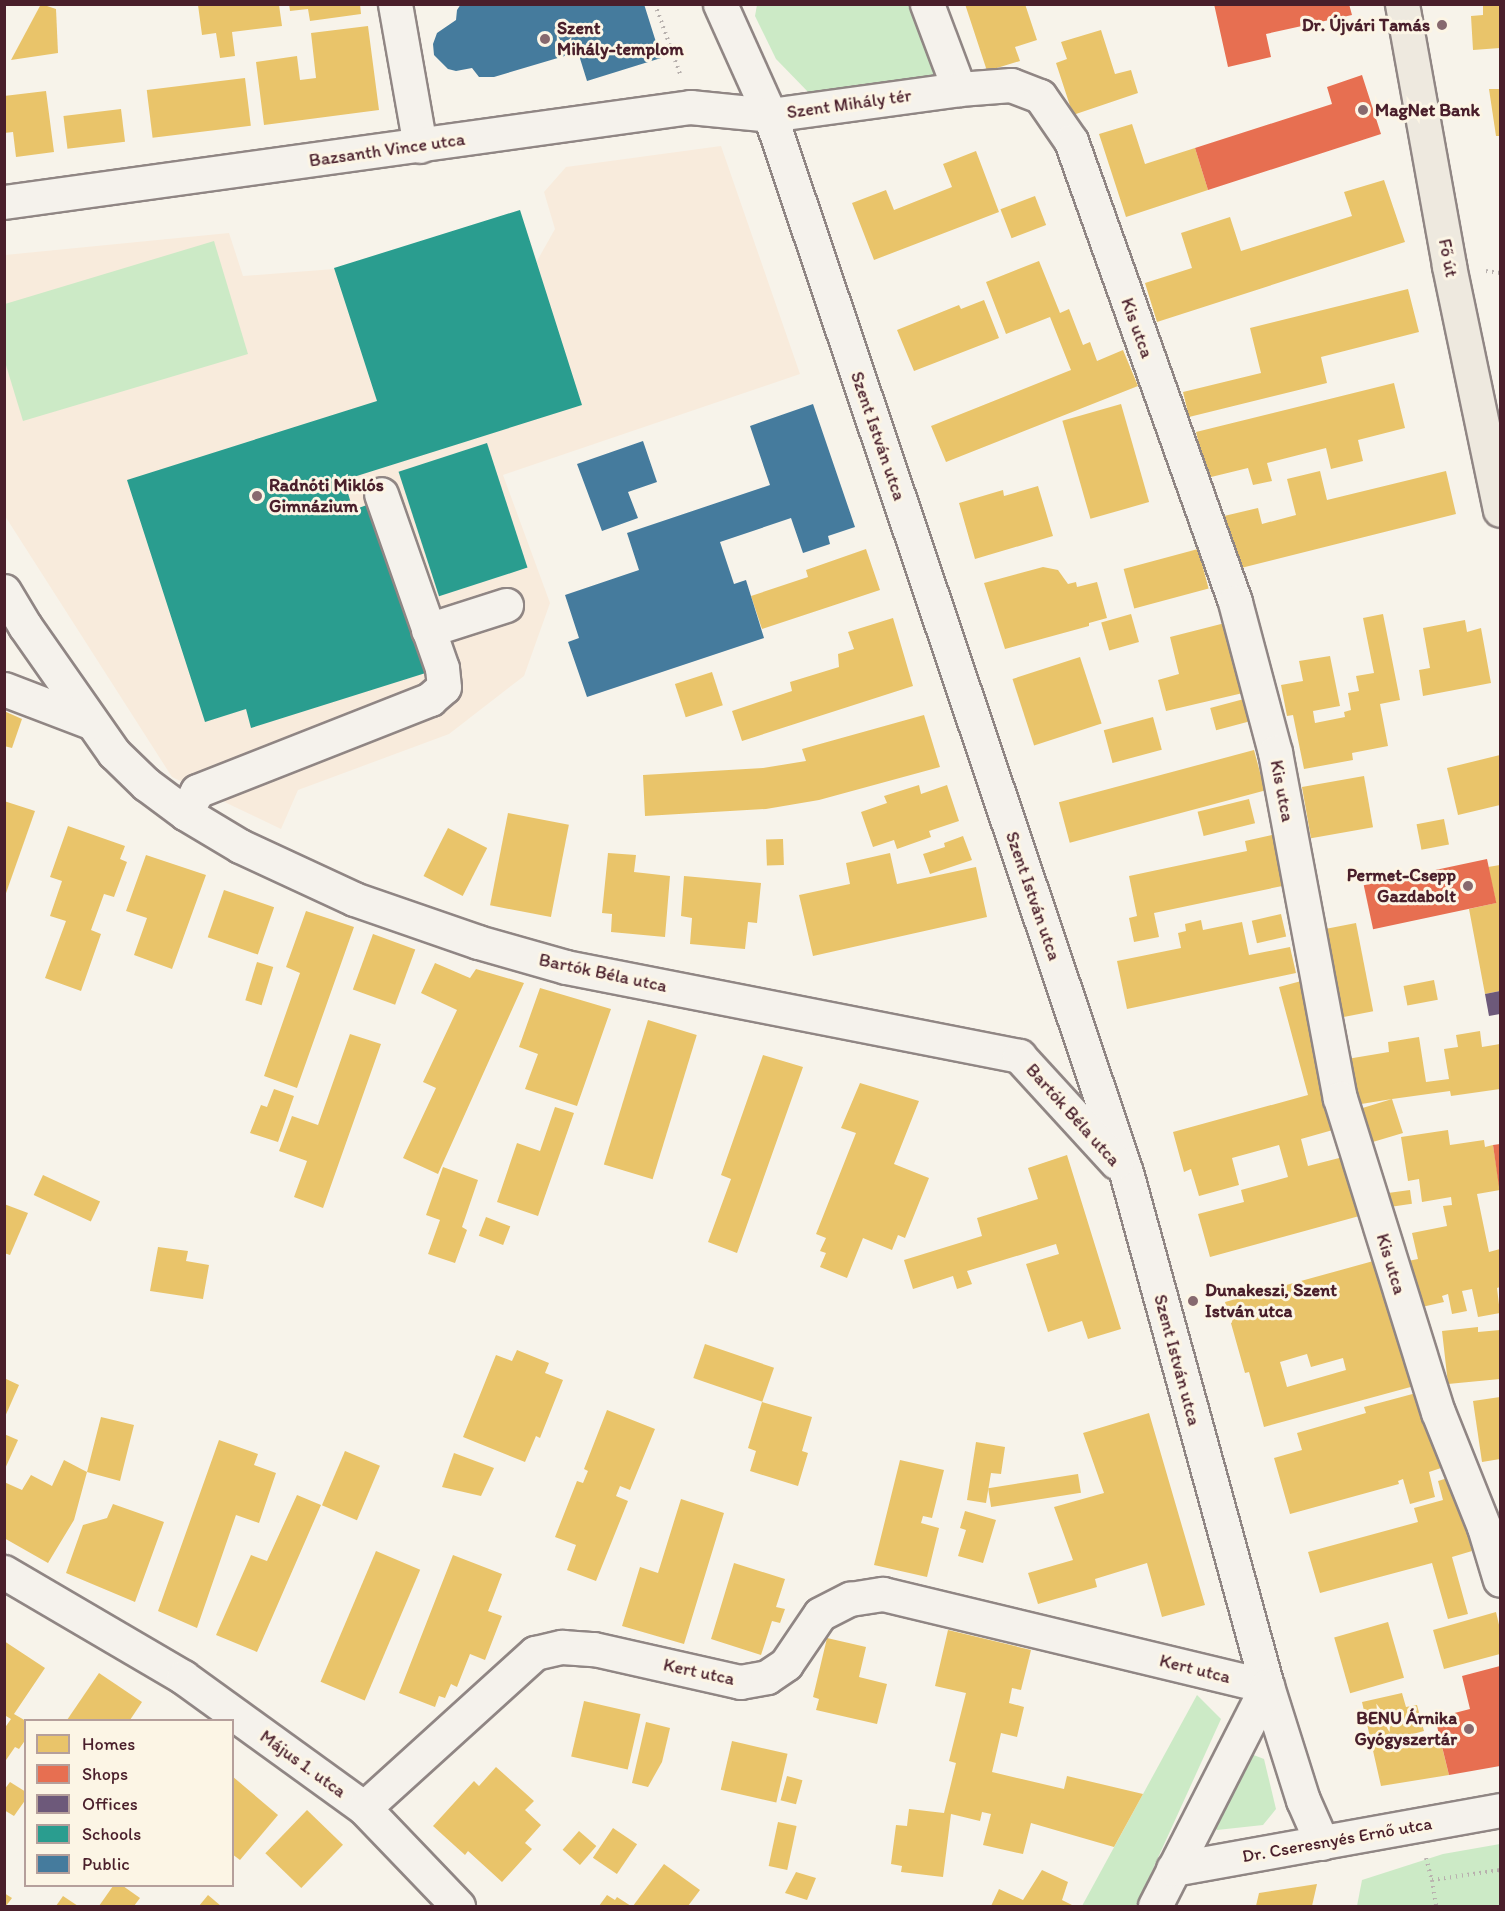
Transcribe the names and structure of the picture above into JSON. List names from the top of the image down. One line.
{"streets":{"main road":["Fő út"],"street":["Szent Mihály tér","Bazsanth Vince utca","Kis utca","Szent István utca","Bartók Béla utca","Kert utca","Május 1. utca","Dr. Cseresnyés Ernő utca"]},"crossings":[["Szent Mihály tér","Bazsanth Vince utca"],["Szent Mihály tér","Kis utca"],["Szent Mihály tér","Szent István utca"],["Bazsanth Vince utca","Szent István utca"],["Szent István utca","Bartók Béla utca"],["Szent István utca","Kert utca"],["Szent István utca","Dr. Cseresnyés Ernő utca"],["Kert utca","Május 1. utca"]],"places":["Dr. Újvári Tamás","Szent Mihály-templom","MagNet Bank","Radnóti Miklós Gimnázium","Permet-Csepp Gazdabolt","Dunakeszi, Szent István utca","BENU Árnika Gyógyszertár"],"legend":["Homes","Shops","Offices","Schools","Public"]}
